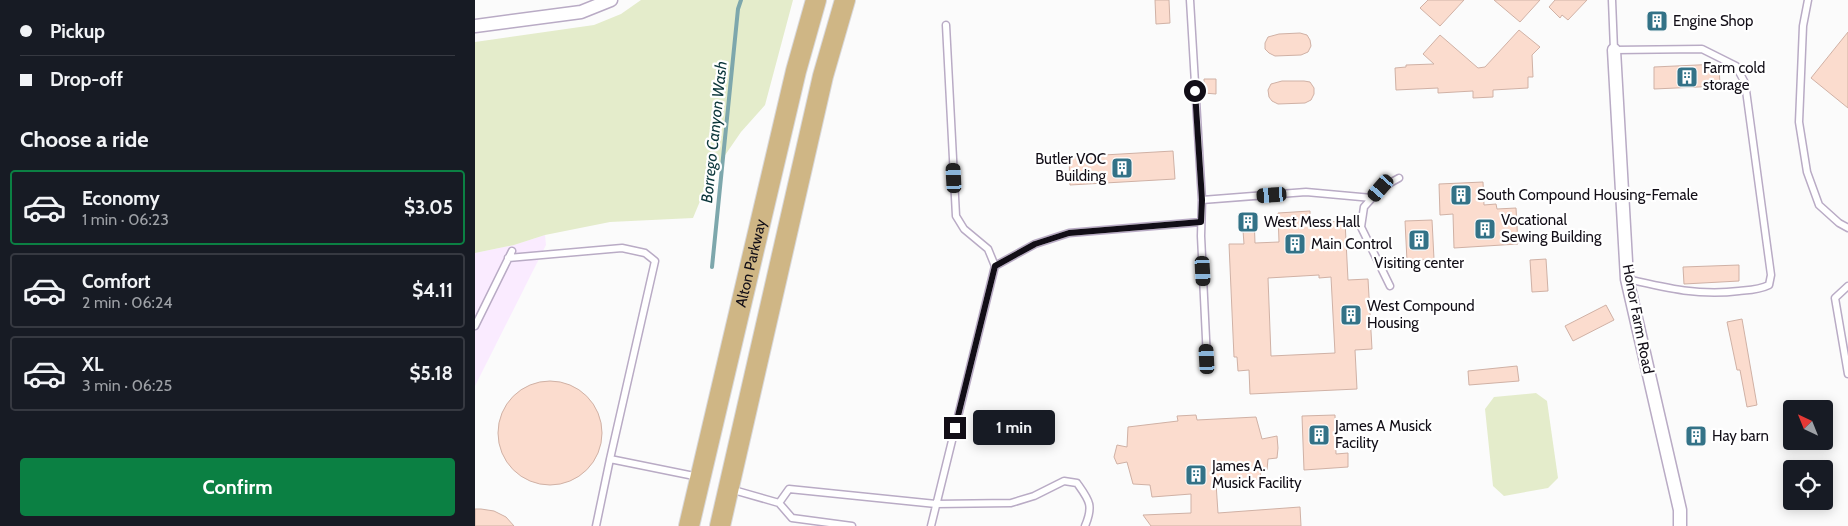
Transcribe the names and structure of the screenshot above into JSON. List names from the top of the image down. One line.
{"streets":{"main road":["Alton Parkway"],"street":["Honor Farm Road"]},"water":["Borrego Canyon Wash"],"places":{"building":["Engine Shop","Farm cold storage","Butler VOC Building","South Compound Housing-Female","West Mess Hall","Vocational Sewing Building","Visiting center","Main Control","West Compound Housing","James A Musick Facility","Hay barn","James A. Musick Facility"]},"north":"top left","page":{"banner":["Pickup","Drop-off"],"heading":"Choose a ride","list":[{"name":"Economy","note":"1 min · 06:23","value":"$3.05"},{"name":"Comfort","note":"2 min · 06:24","value":"$4.11"},{"name":"XL","note":"3 min · 06:25","value":"$5.18"}],"bubble":"1 min","buttons":"Confirm"}}
